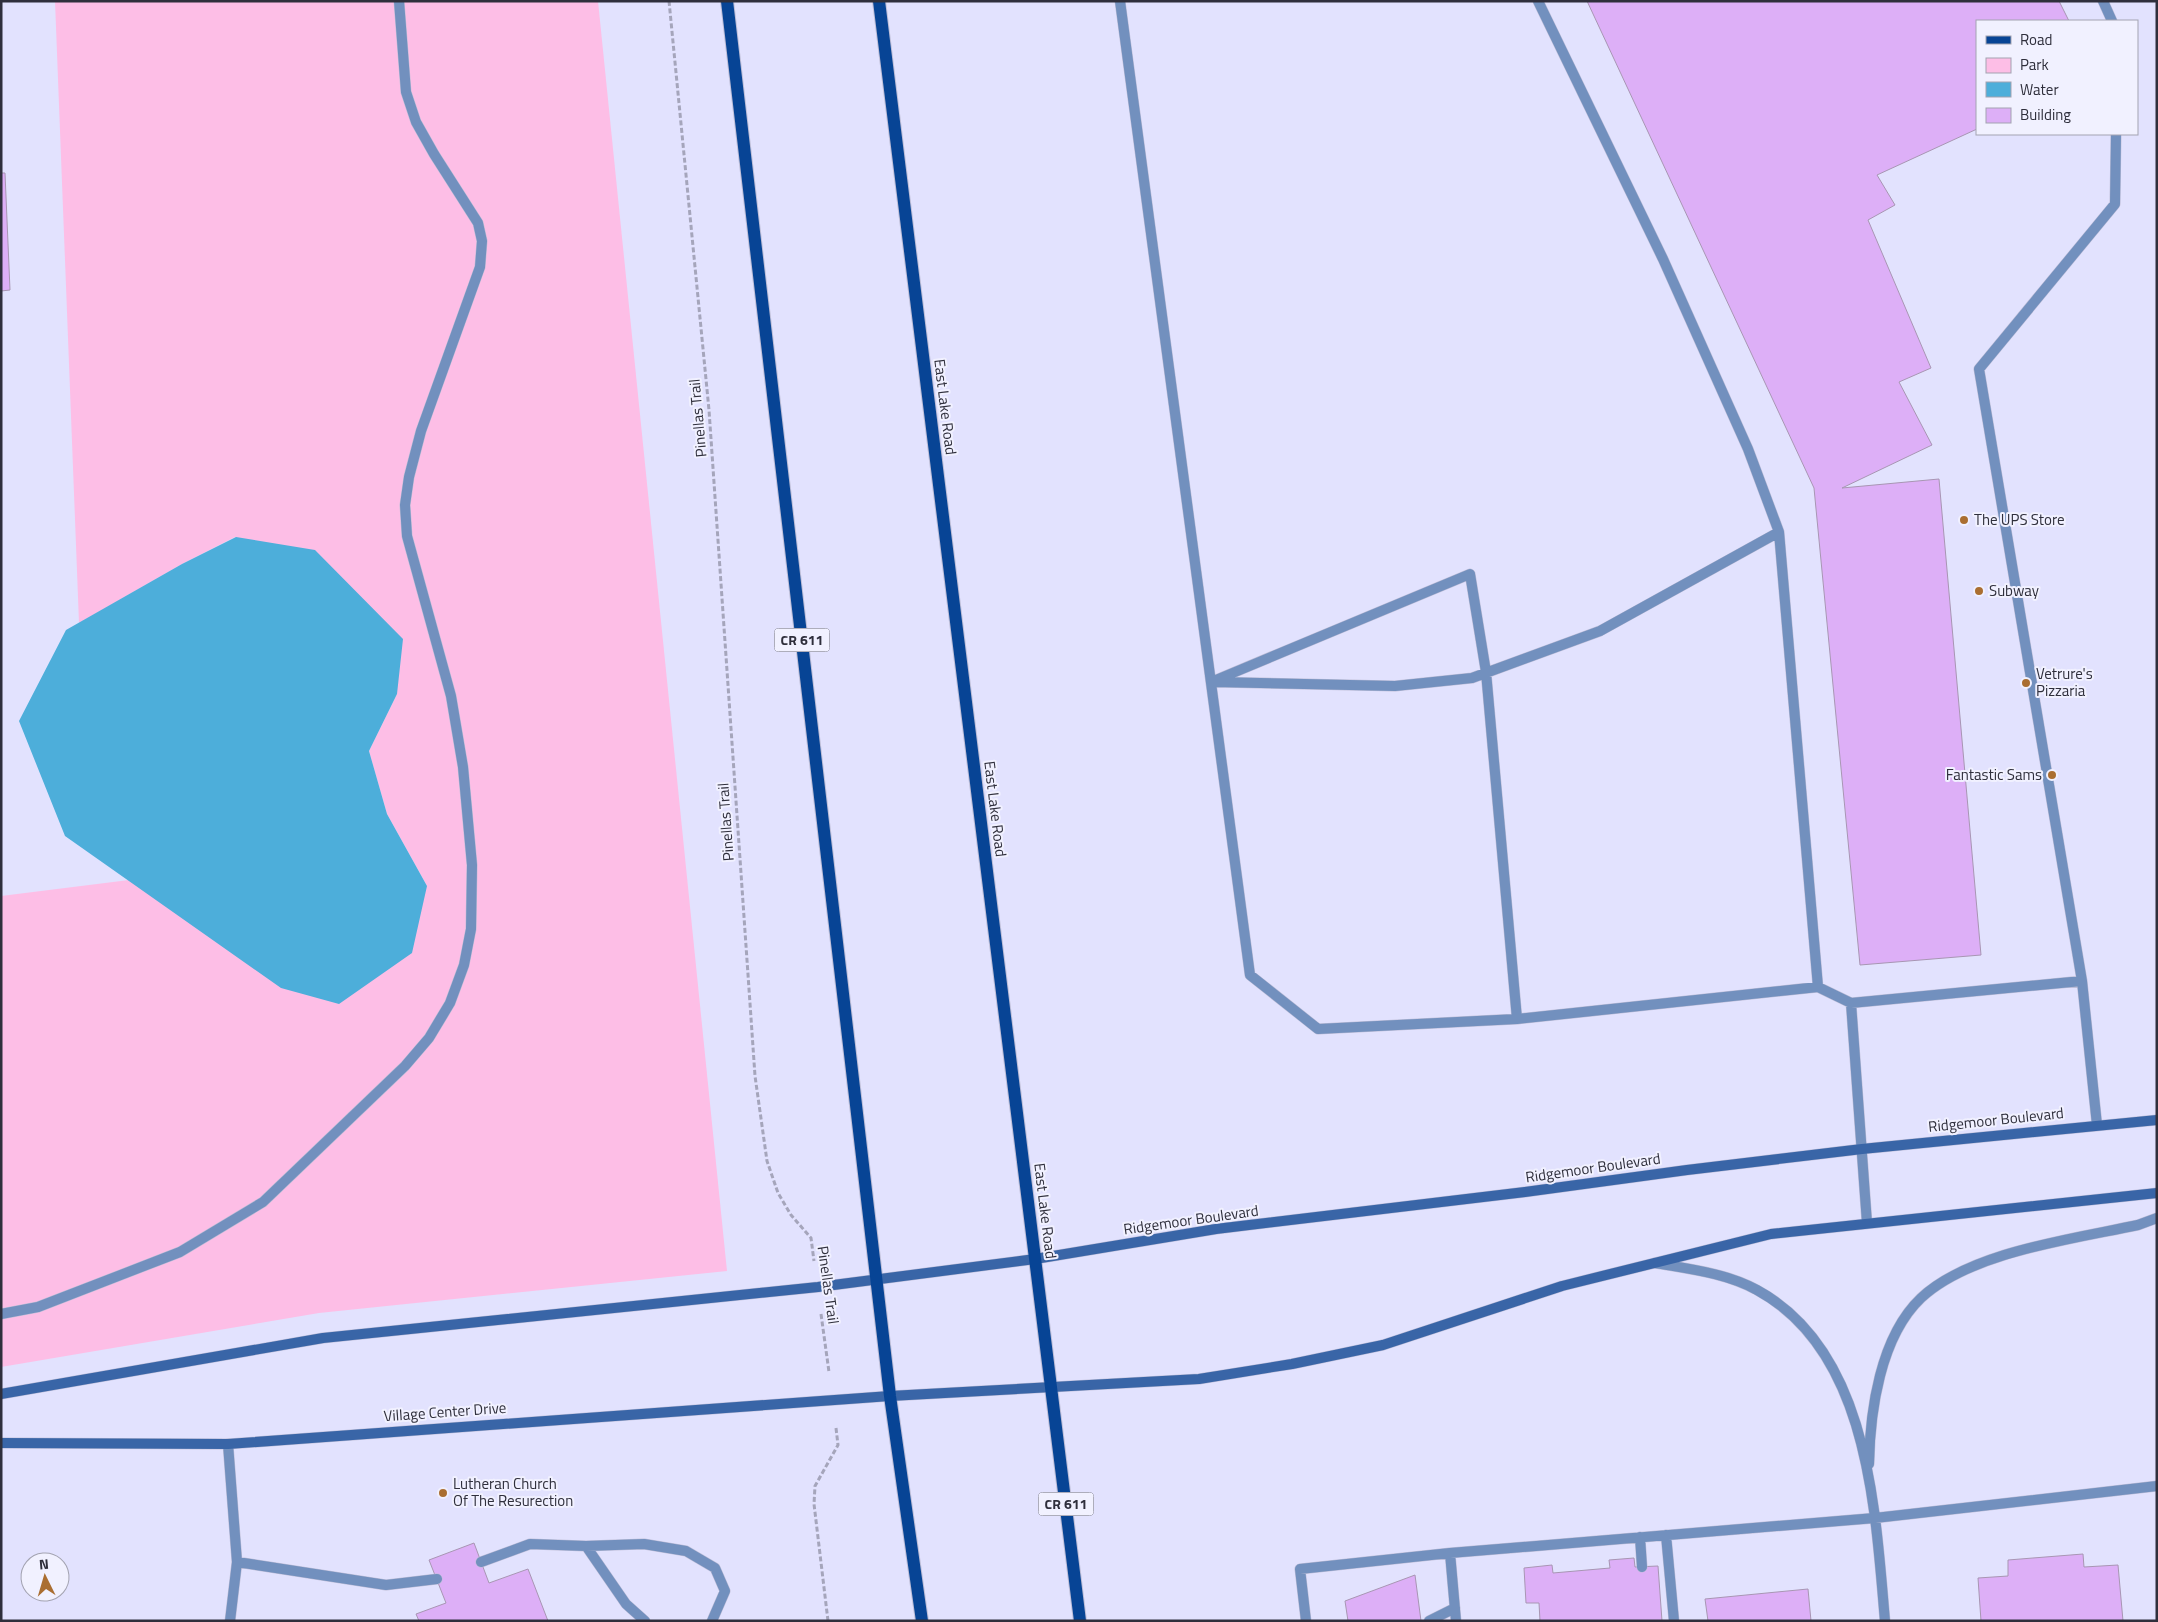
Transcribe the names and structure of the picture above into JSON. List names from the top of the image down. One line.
{"streets":{"main road":["East Lake Road","CR 611"],"street":["Ridgemoor Boulevard","Village Center Drive"],"path":["Pinellas Trail"]},"crossings":[["East Lake Road","Ridgemoor Boulevard"],["East Lake Road","Village Center Drive"],["Pinellas Trail","Village Center Drive"],["CR 611","Ridgemoor Boulevard"],["CR 611","Village Center Drive"]],"places":["The UPS Store","Subway","Vetrure's Pizzaria","Fantastic Sams","Lutheran Church Of The Resurection"],"legend":["Road","Park","Water","Building"],"north":"top"}
